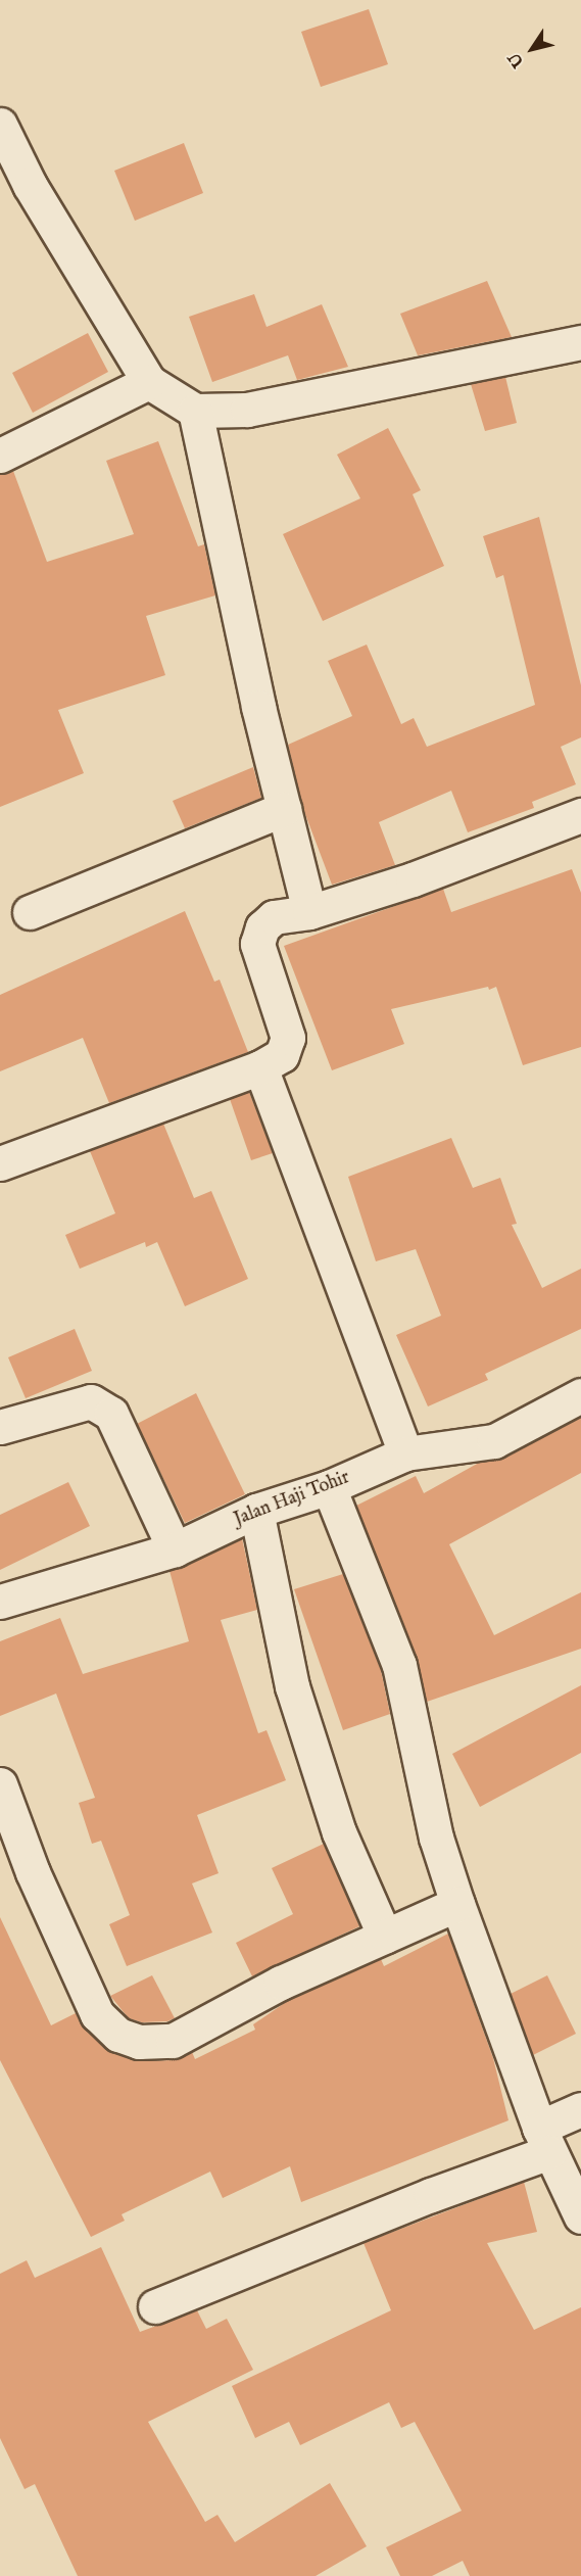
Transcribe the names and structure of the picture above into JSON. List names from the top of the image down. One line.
{"streets":{"street":["Jalan Haji Tohir"]},"north":"bottom left"}
